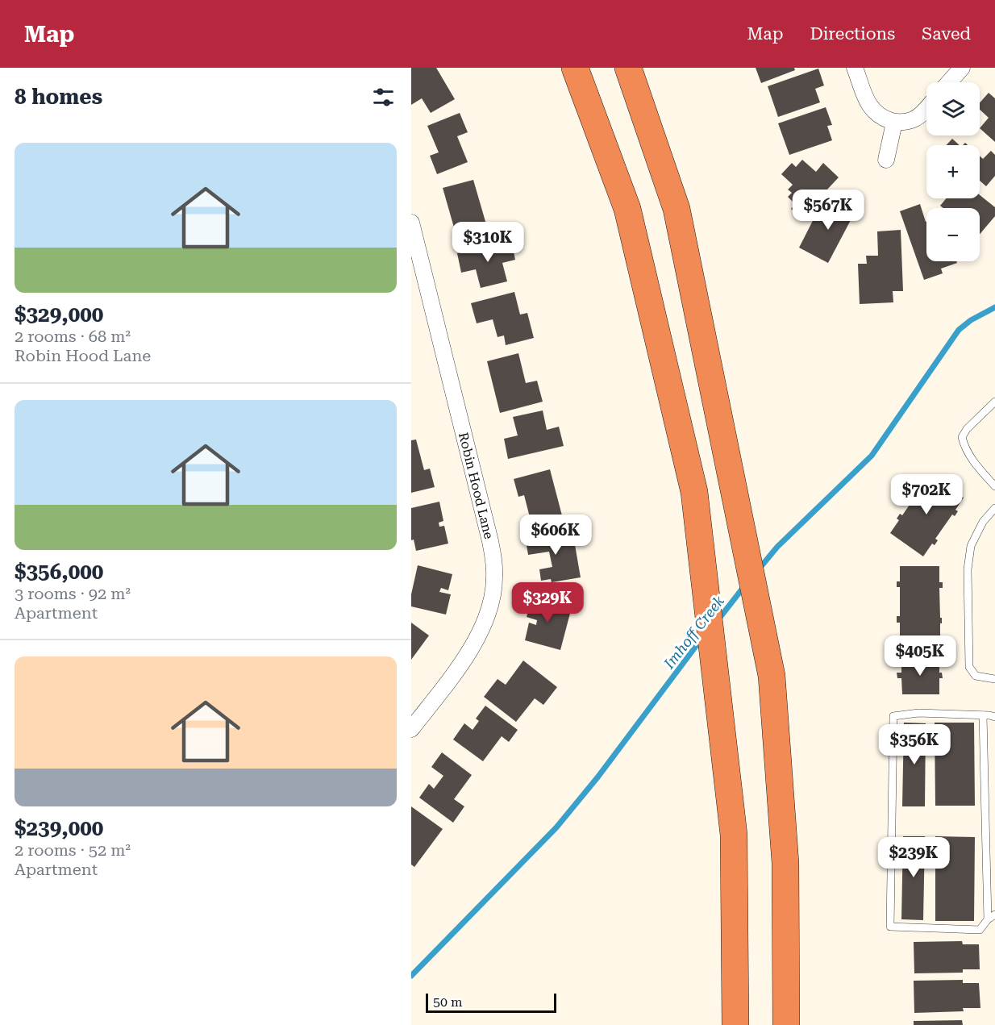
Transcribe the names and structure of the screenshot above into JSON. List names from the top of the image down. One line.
{"streets":{"street":["Robin Hood Lane"]},"water":["Imhoff Creek"],"scale_bar":"50 m","page":{"header":"Map","nav":["Map","Directions","Saved"],"heading":"8 homes","map_buttons":["+","−"],"list":[{"name":"$329,000","note":"2 rooms · 68 m² · Robin Hood Lane"},{"name":"$356,000","note":"3 rooms · 92 m² · Apartment"},{"name":"$239,000","note":"2 rooms · 52 m² · Apartment"}],"price":["$567K","$310K","$702K","$606K","$329K","$405K","$356K","$239K"],"scale":"50 m"}}
